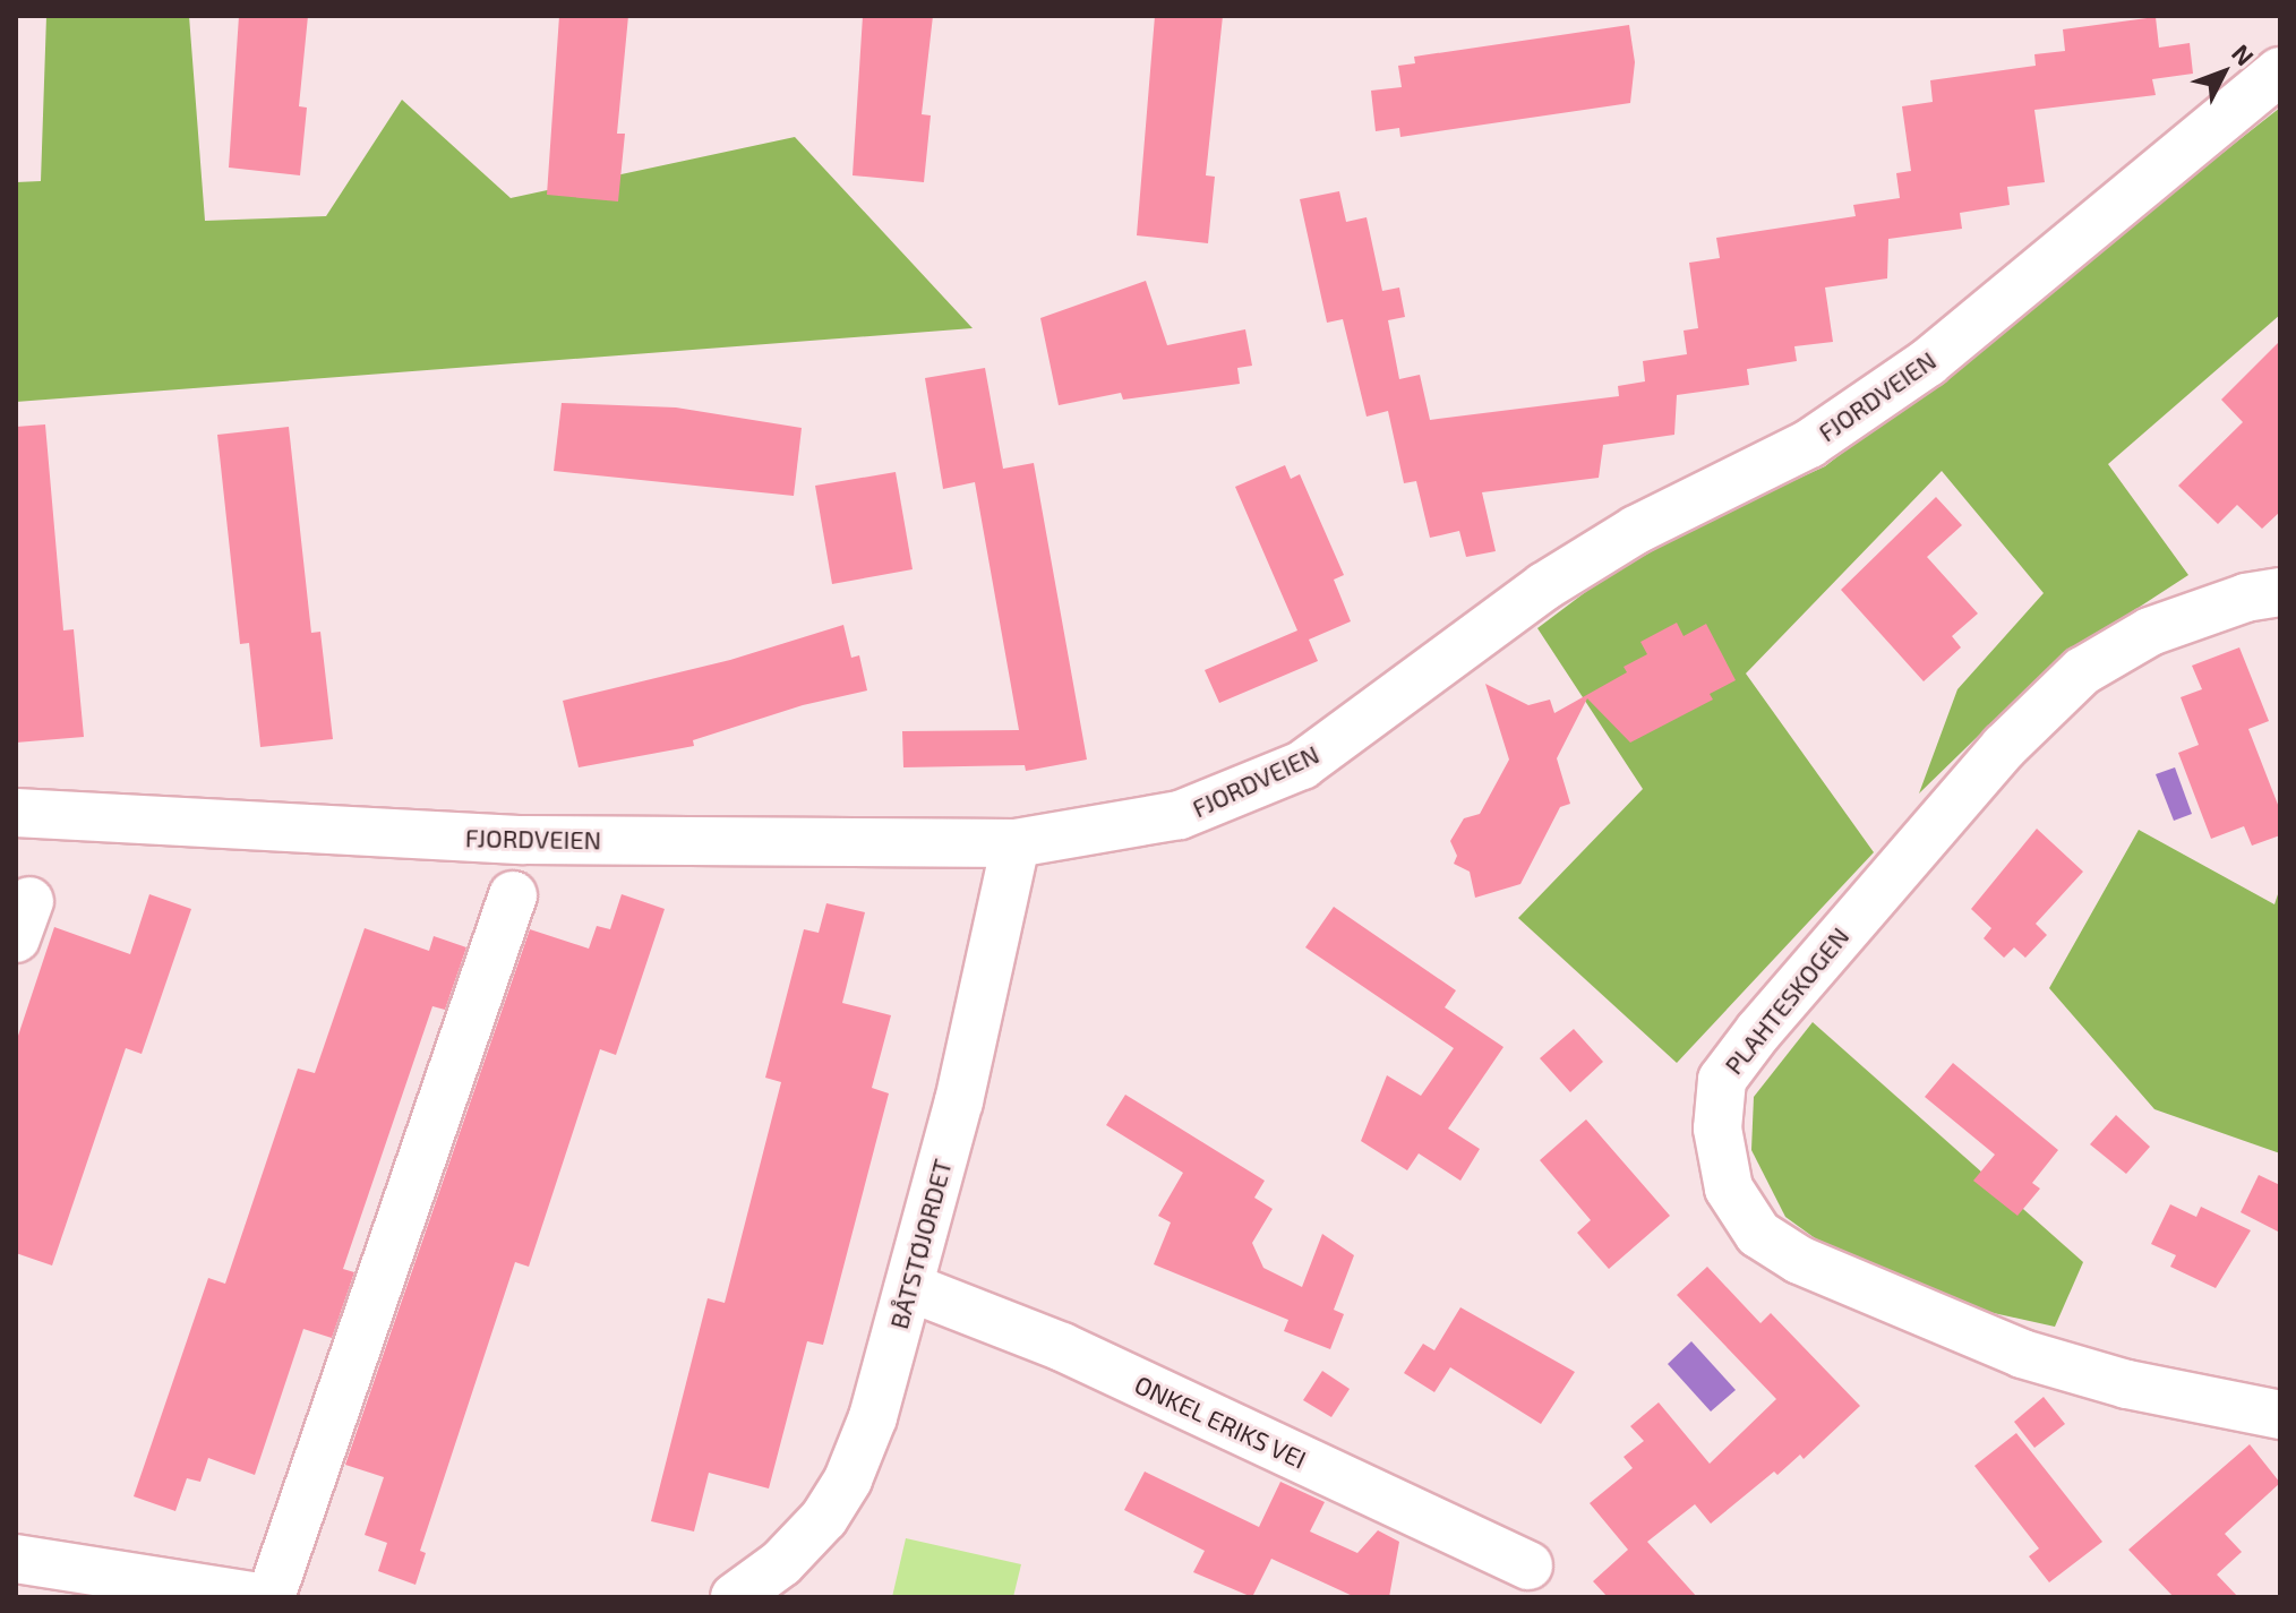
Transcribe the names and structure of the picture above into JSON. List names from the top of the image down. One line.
{"streets":{"street":["FJORDVEIEN","PLAHTESKOGEN","BÅTSTØJORDET","ONKEL ERIKS VEI"]},"crossings":[["FJORDVEIEN","BÅTSTØJORDET"],["BÅTSTØJORDET","ONKEL ERIKS VEI"]],"north":"top right"}
